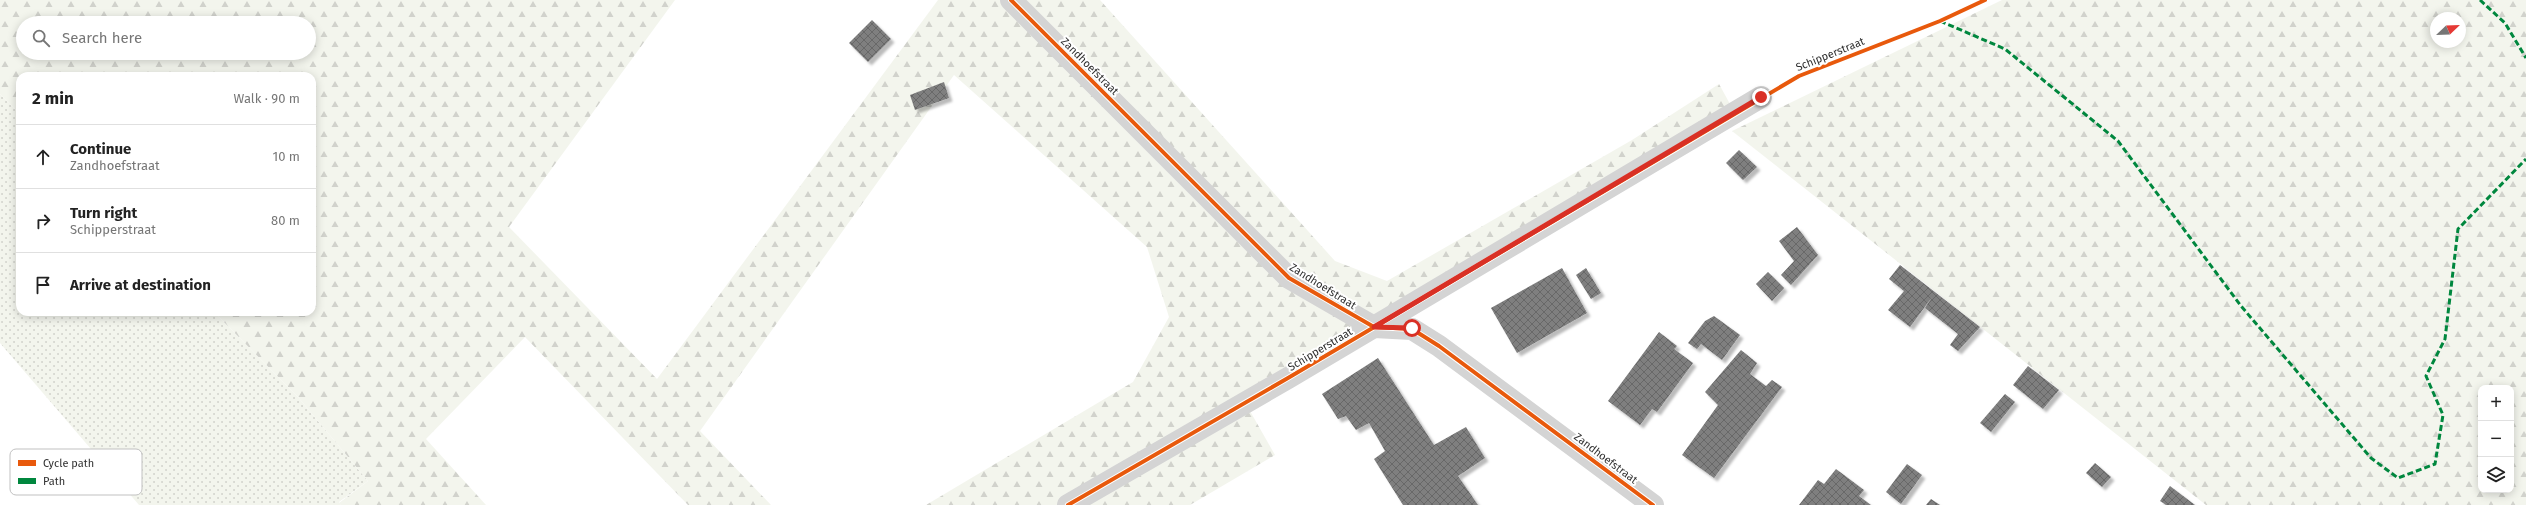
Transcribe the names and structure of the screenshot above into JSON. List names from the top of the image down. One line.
{"streets":{"street":["Schipperstraat","Zandhoefstraat"]},"crossings":[["Schipperstraat","Zandhoefstraat"]],"legend":["Cycle path","Path"],"north":"top right","page":{"search":"Search here","heading":["2 min","Walk · 90 m"],"list":[["Continue","Zandhoefstraat","10 m"],["Turn right","Schipperstraat","80 m"],"Arrive at destination"],"map_buttons":["+","−"]}}
